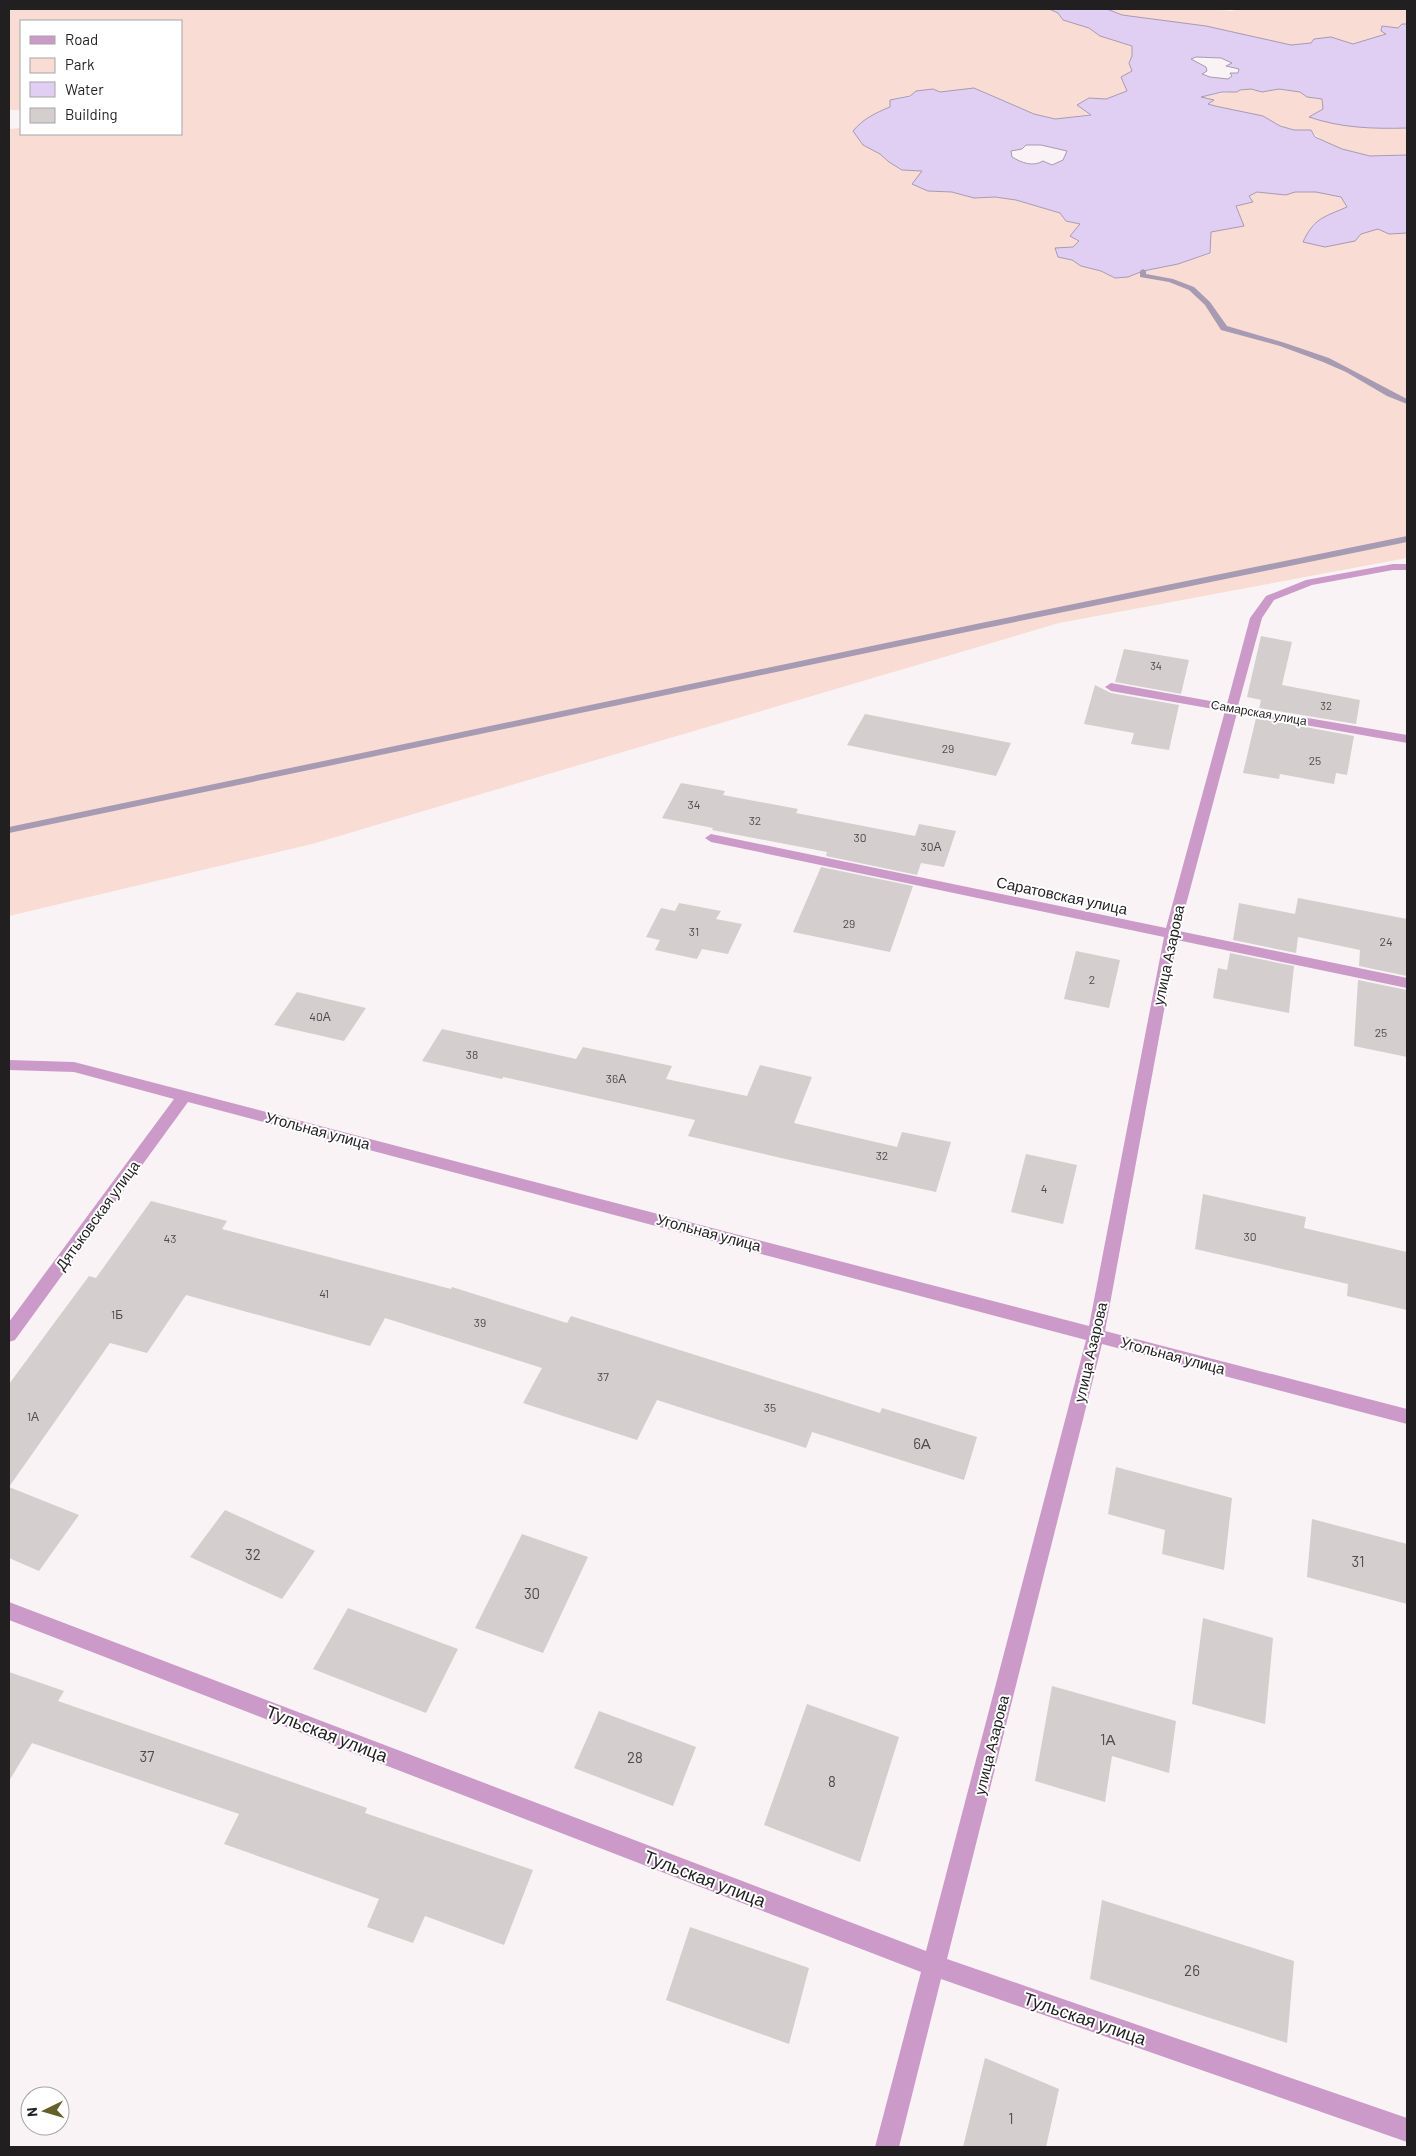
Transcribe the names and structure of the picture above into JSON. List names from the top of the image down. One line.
{"streets":{"street":["Самарская улица","Саратовская улица","улица Азарова","Угольная улица","Дятьковская улица","Тульская улица"]},"crossings":[["Самарская улица","улица Азарова"],["Саратовская улица","улица Азарова"],["улица Азарова","Угольная улица"],["улица Азарова","Тульская улица"],["Угольная улица","Дятьковская улица"]],"house_numbers":["34","32","29","25","34","32","30","30А","29","31","24","2","40А","25","38","36А","32","4","30","43","41","1Б","39","37","35","1А","6А","32","31","30","1А","37","28","8","26","1"],"legend":["Road","Park","Water","Building"],"north":"left"}
